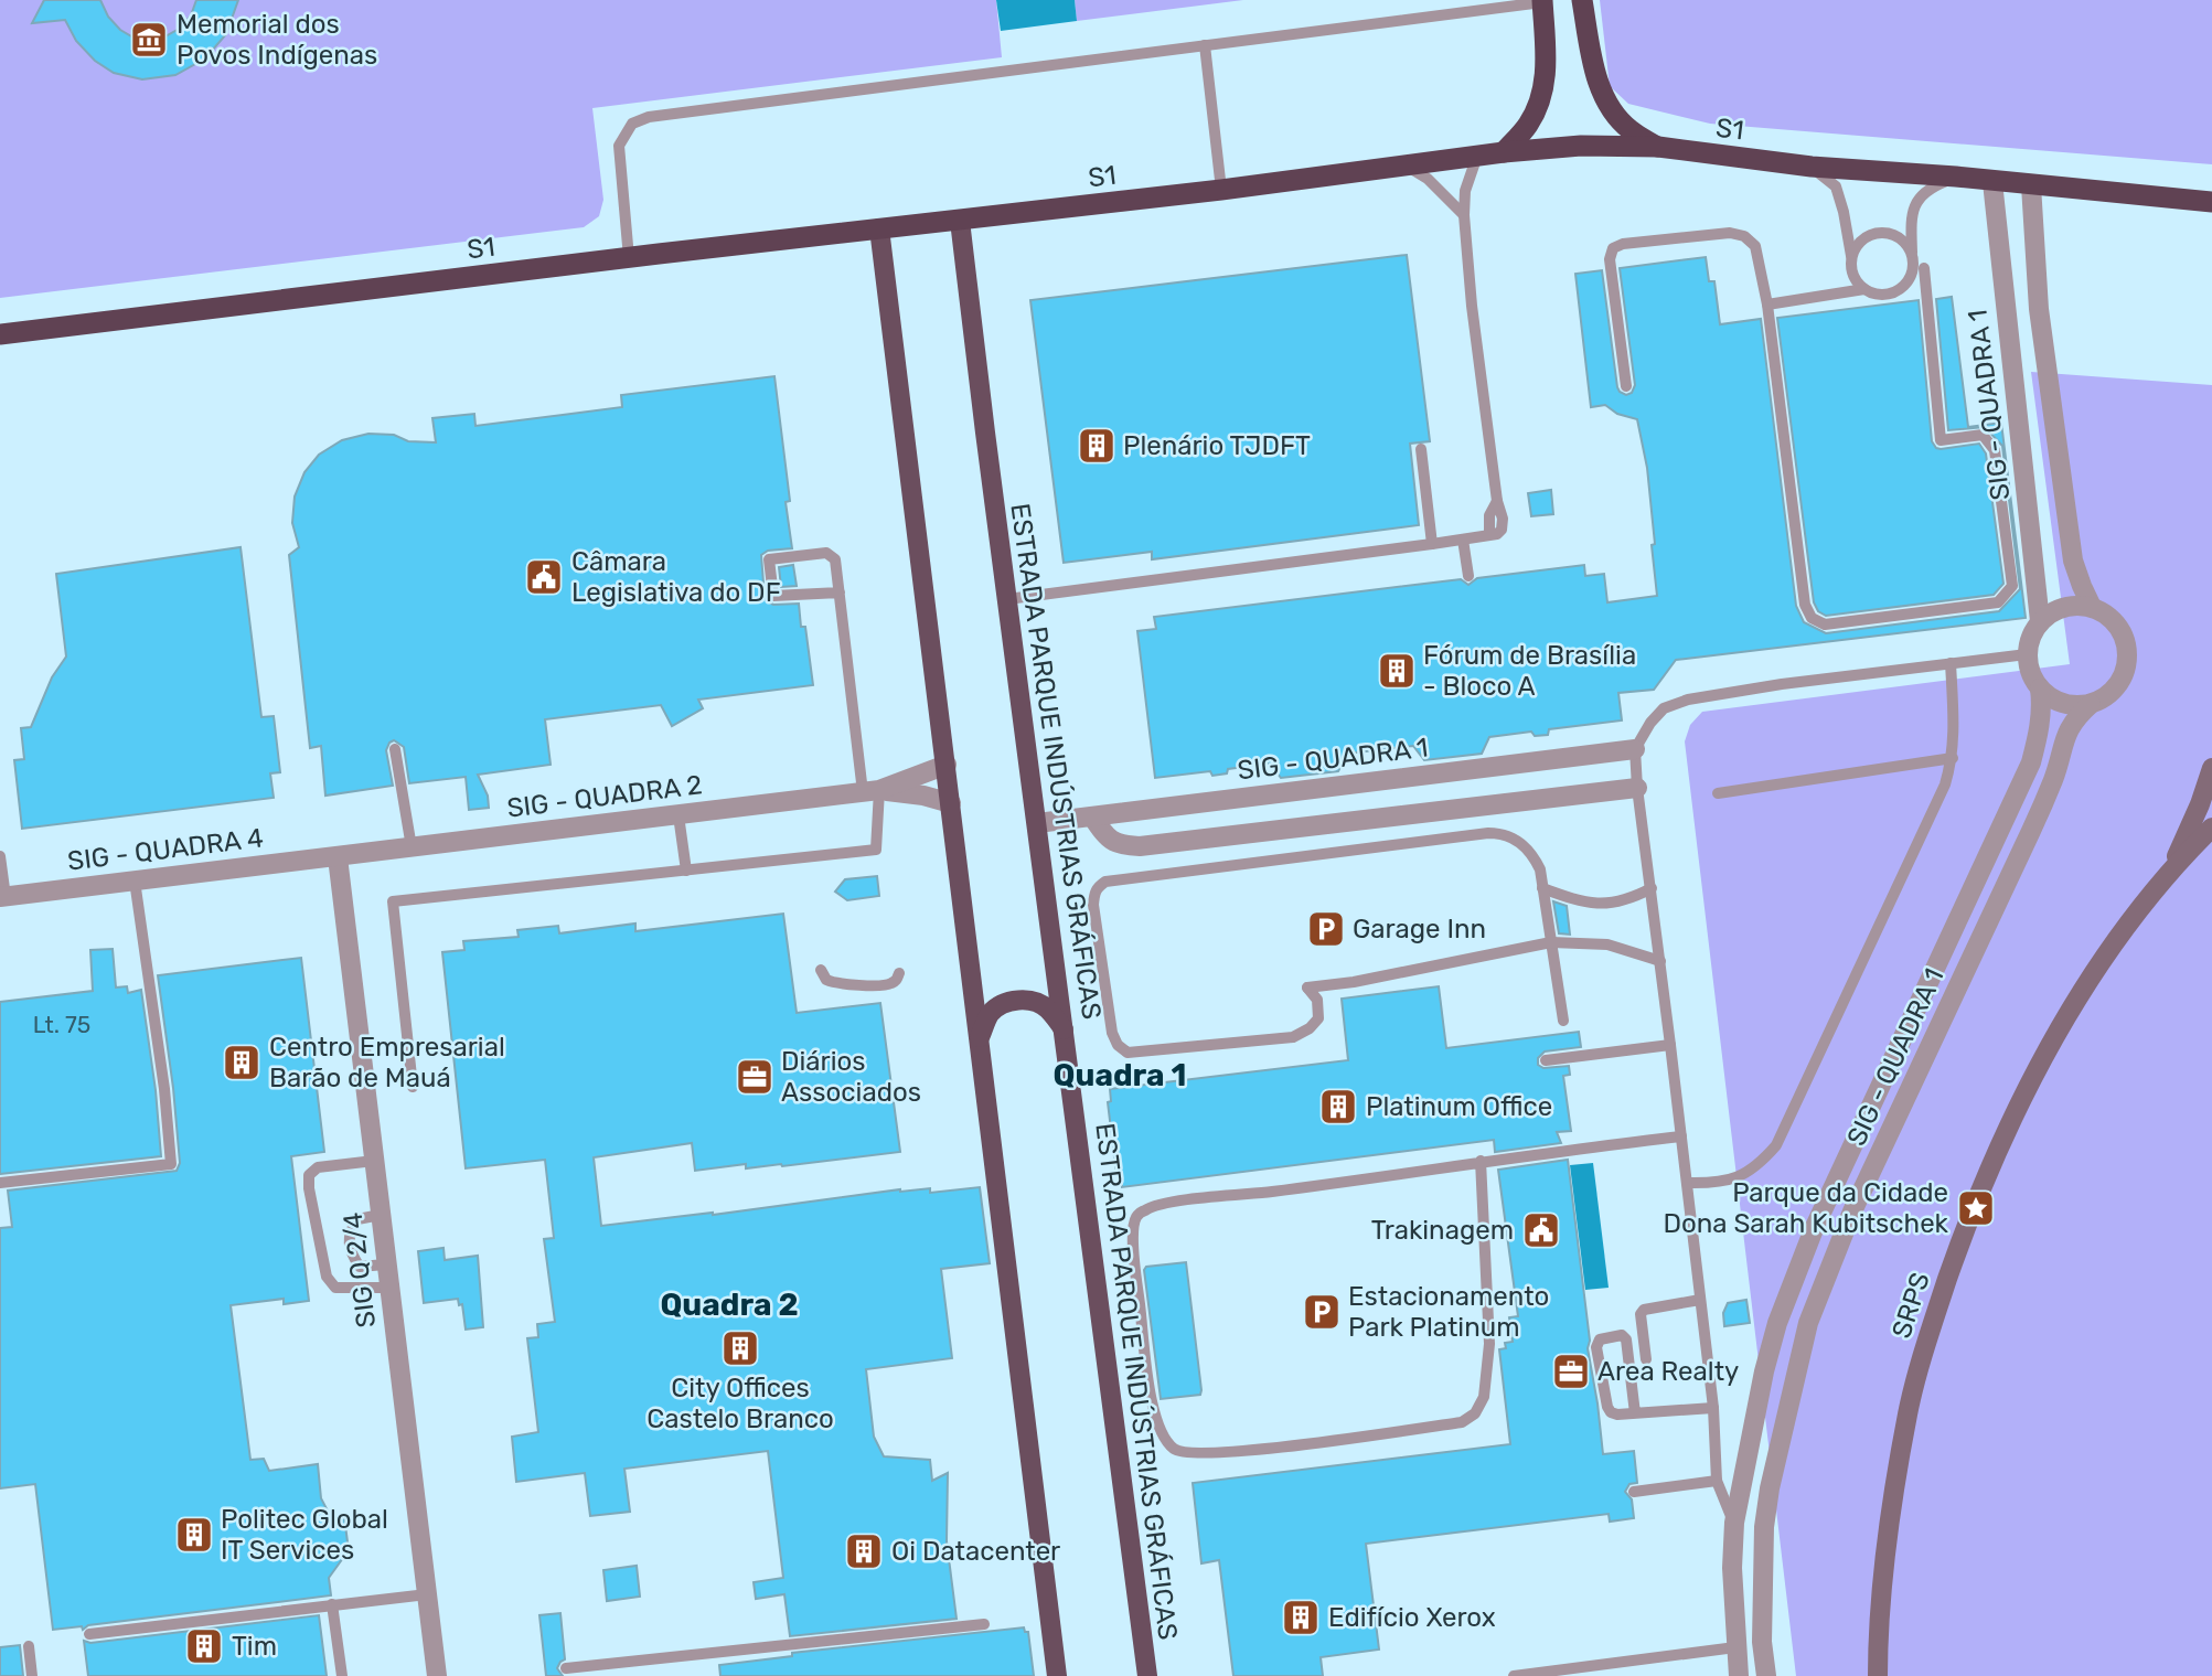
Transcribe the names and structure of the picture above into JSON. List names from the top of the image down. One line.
{"streets":{"highway":["S1"],"main road":["ESTRADA PARQUE INDÚSTRIAS GRÁFICAS","SRPS"],"street":["SIG - QUADRA 1","SIG - QUADRA 2","SIG - QUADRA 4","SIG Q 2/4"]},"crossings":[["S1","SIG - QUADRA 1"],["S1","ESTRADA PARQUE INDÚSTRIAS GRÁFICAS"],["SIG - QUADRA 1","ESTRADA PARQUE INDÚSTRIAS GRÁFICAS"],["SIG - QUADRA 2","SIG - QUADRA 4"],["SIG - QUADRA 2","SIG Q 2/4"],["SIG - QUADRA 4","SIG Q 2/4"]],"districts":["Quadra 1","Quadra 2"],"places":{"museum":["Memorial dos Povos Indígenas"],"building":["Plenário TJDFT","Fórum de Brasília - Bloco A","Centro Empresarial Barão de Mauá","Platinum Office","City Offices Castelo Branco","Politec Global IT Services","Oi Datacenter","Edifício Xerox","Tim"],"public building":["Câmara Legislativa do DF","Trakinagem"],"parking":["Garage Inn","Estacionamento Park Platinum"],"office":["Diários Associados","Area Realty"],"place":["Parque da Cidade Dona Sarah Kubitschek"]},"house_numbers":["Lt. 75"]}
